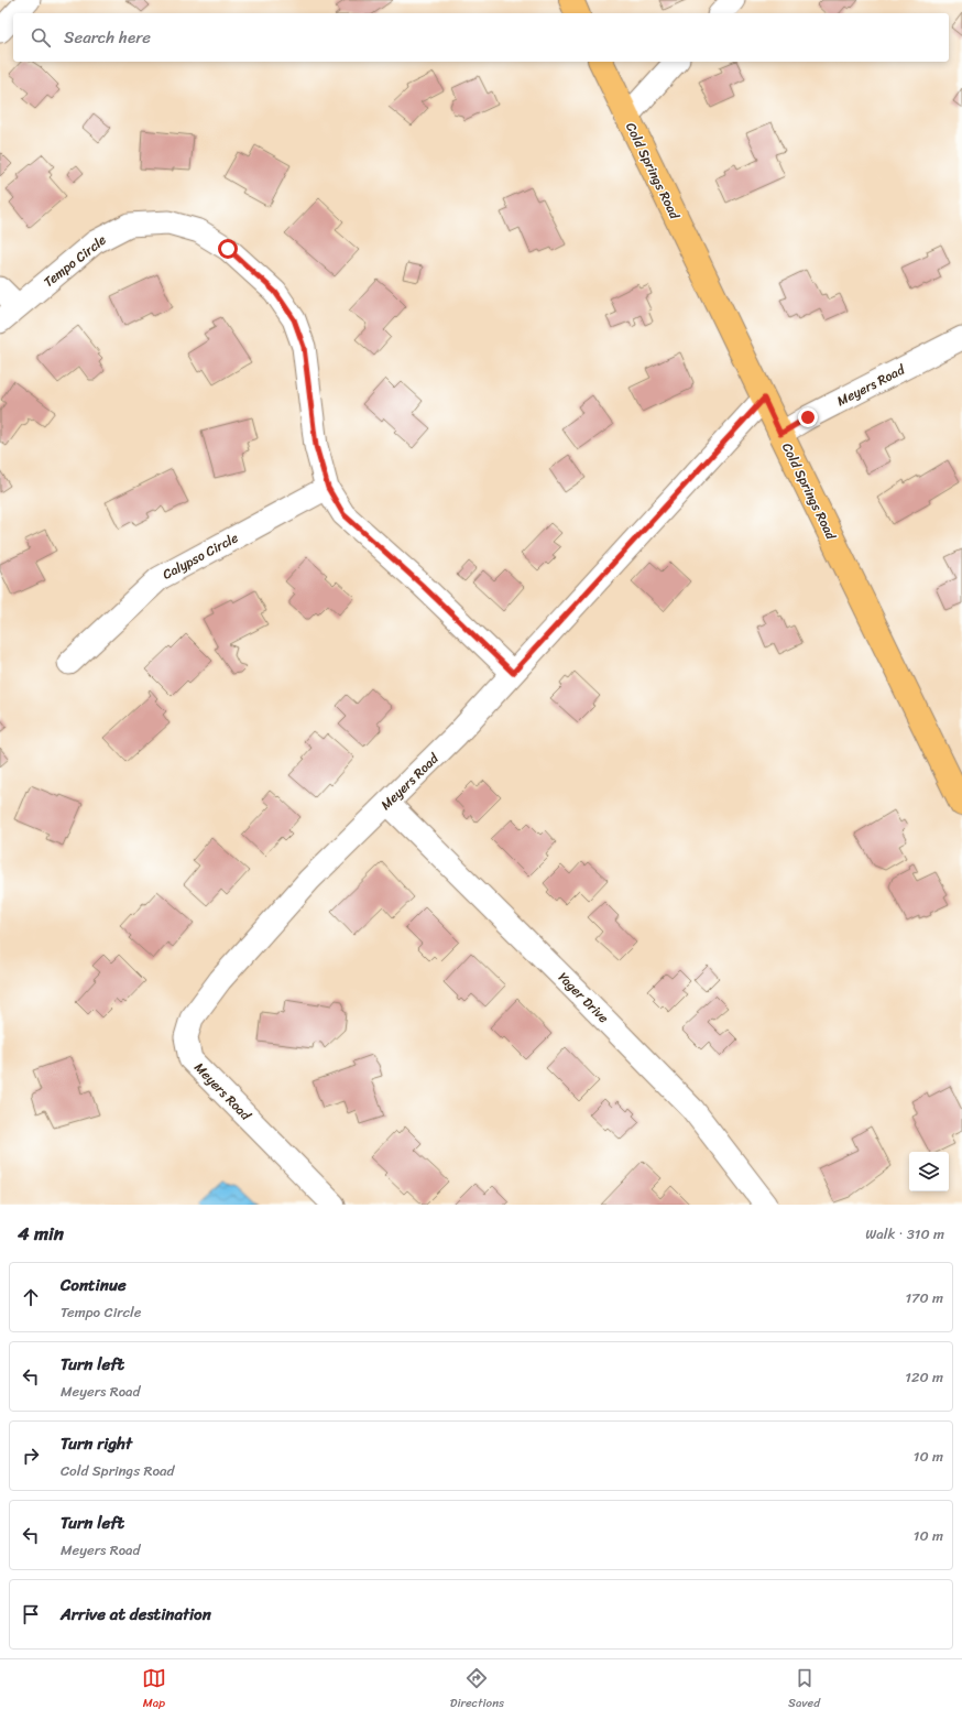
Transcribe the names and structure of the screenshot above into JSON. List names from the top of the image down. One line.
{"streets":{"main road":["Cold Springs Road"],"street":["Tempo Circle","Meyers Road","Calypso Circle","Yager Drive"]},"crossings":[["Cold Springs Road","Meyers Road"],["Tempo Circle","Meyers Road"],["Tempo Circle","Calypso Circle"],["Meyers Road","Yager Drive"]],"page":{"search":"Search here","heading":["4 min","Walk · 310 m"],"list":[["Continue","Tempo Circle","170 m"],["Turn left","Meyers Road","120 m"],["Turn right","Cold Springs Road","10 m"],["Turn left","Meyers Road","10 m"],"Arrive at destination"],"nav":["Map","Directions","Saved"]}}
